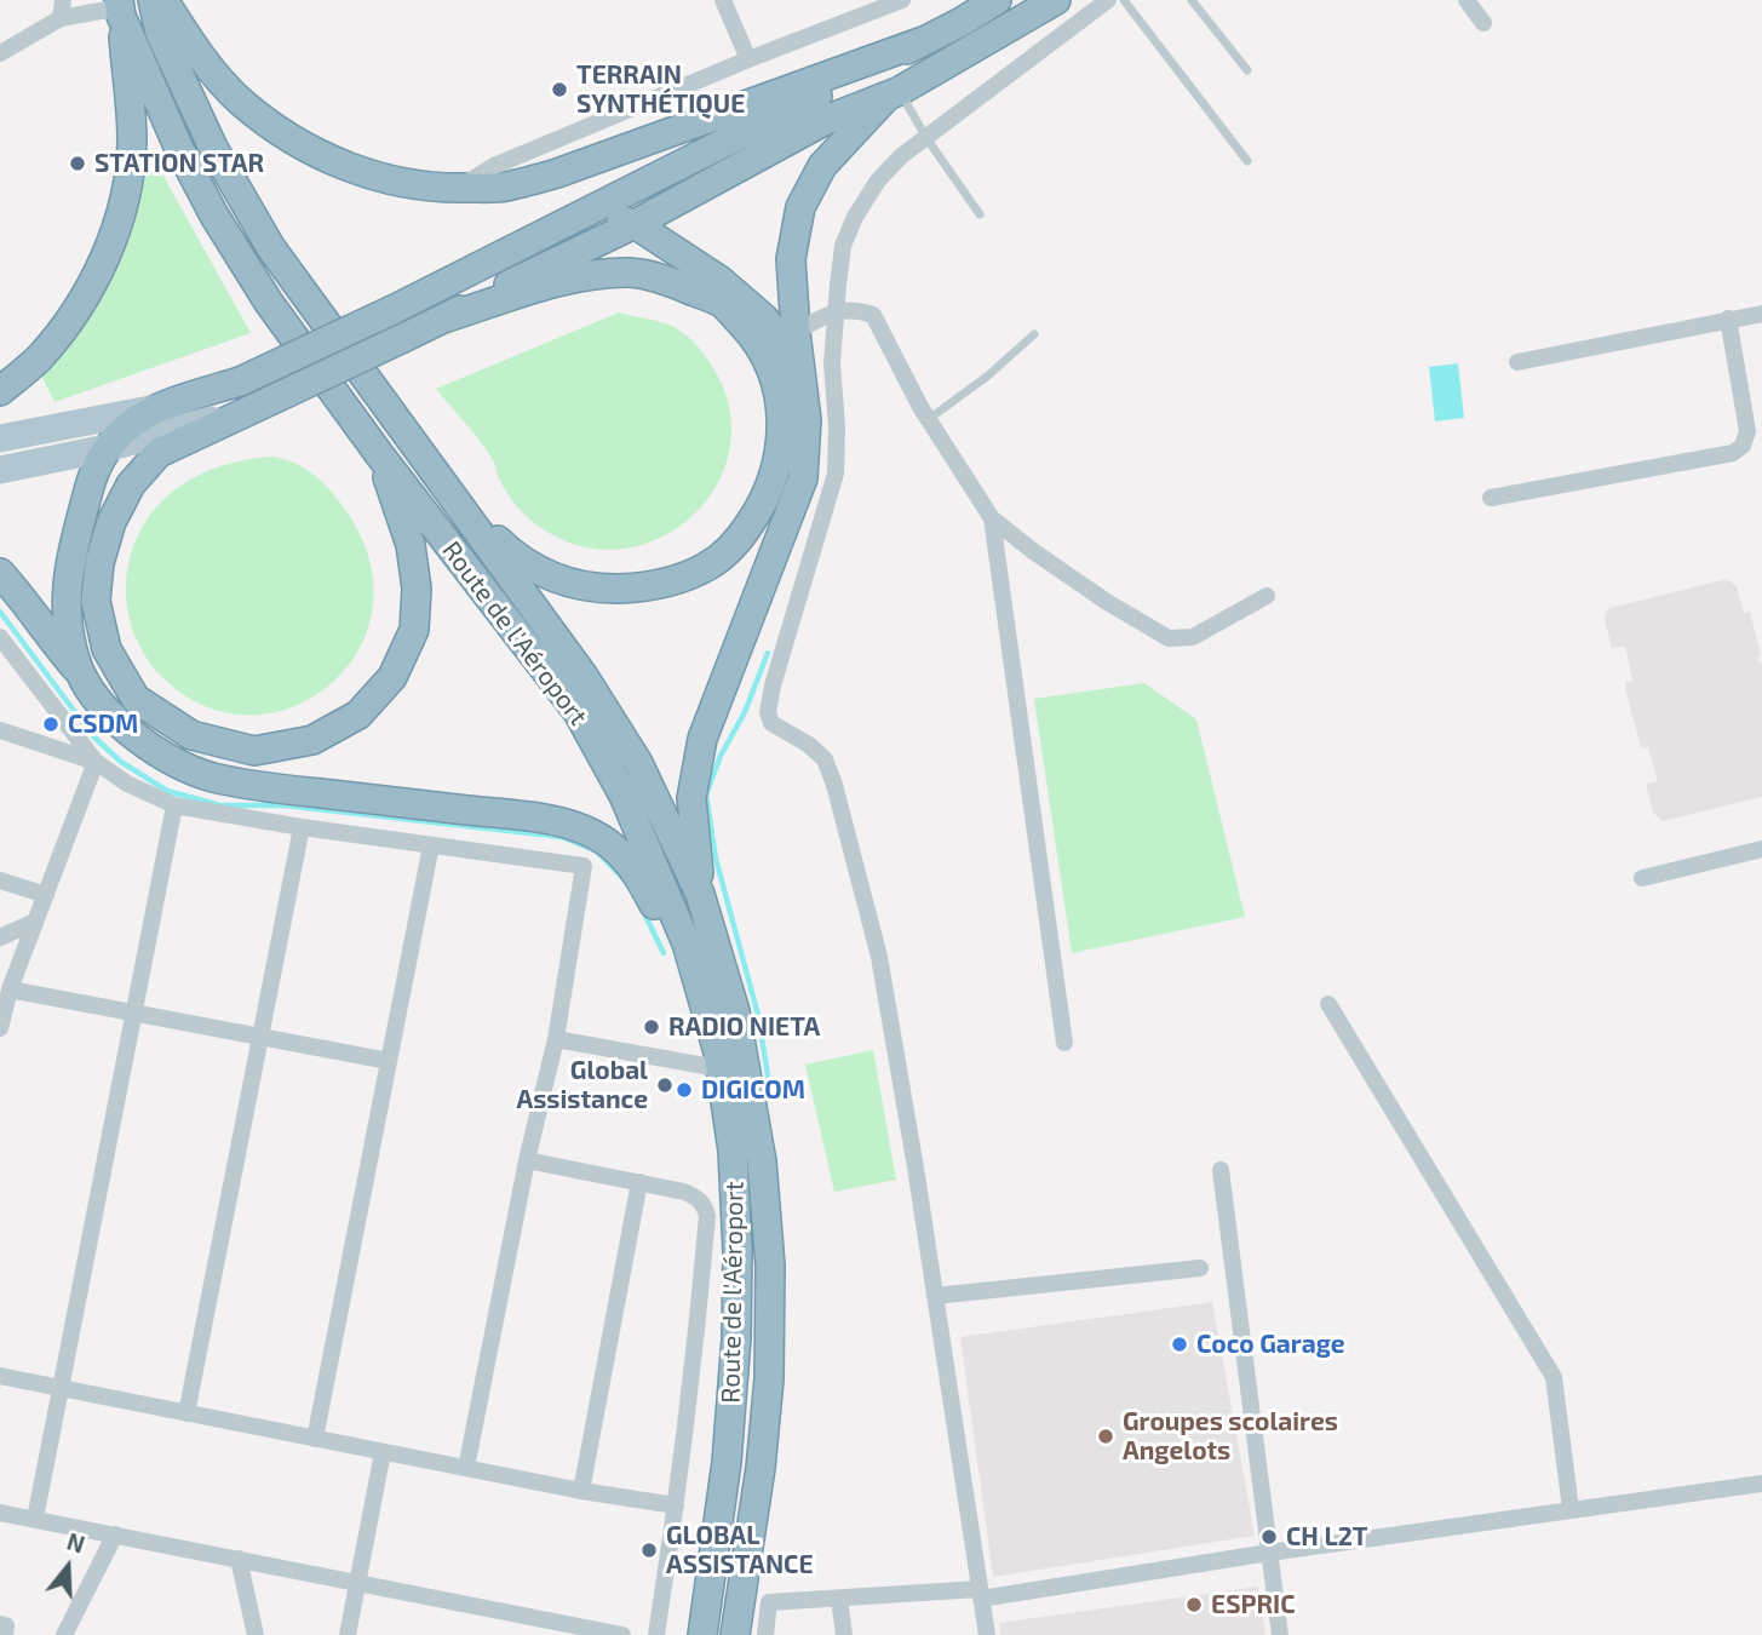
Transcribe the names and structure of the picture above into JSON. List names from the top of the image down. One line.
{"streets":{"highway":["Route de l'Aéroport"]},"places":["TERRAIN SYNTHÉTIQUE","STATION STAR","CSDM","RADIO NIETA","Global Assistance","DIGICOM","Coco Garage","Groupes scolaires Angelots","CH L2T","GLOBAL ASSISTANCE","ESPRIC"],"north":"top"}
